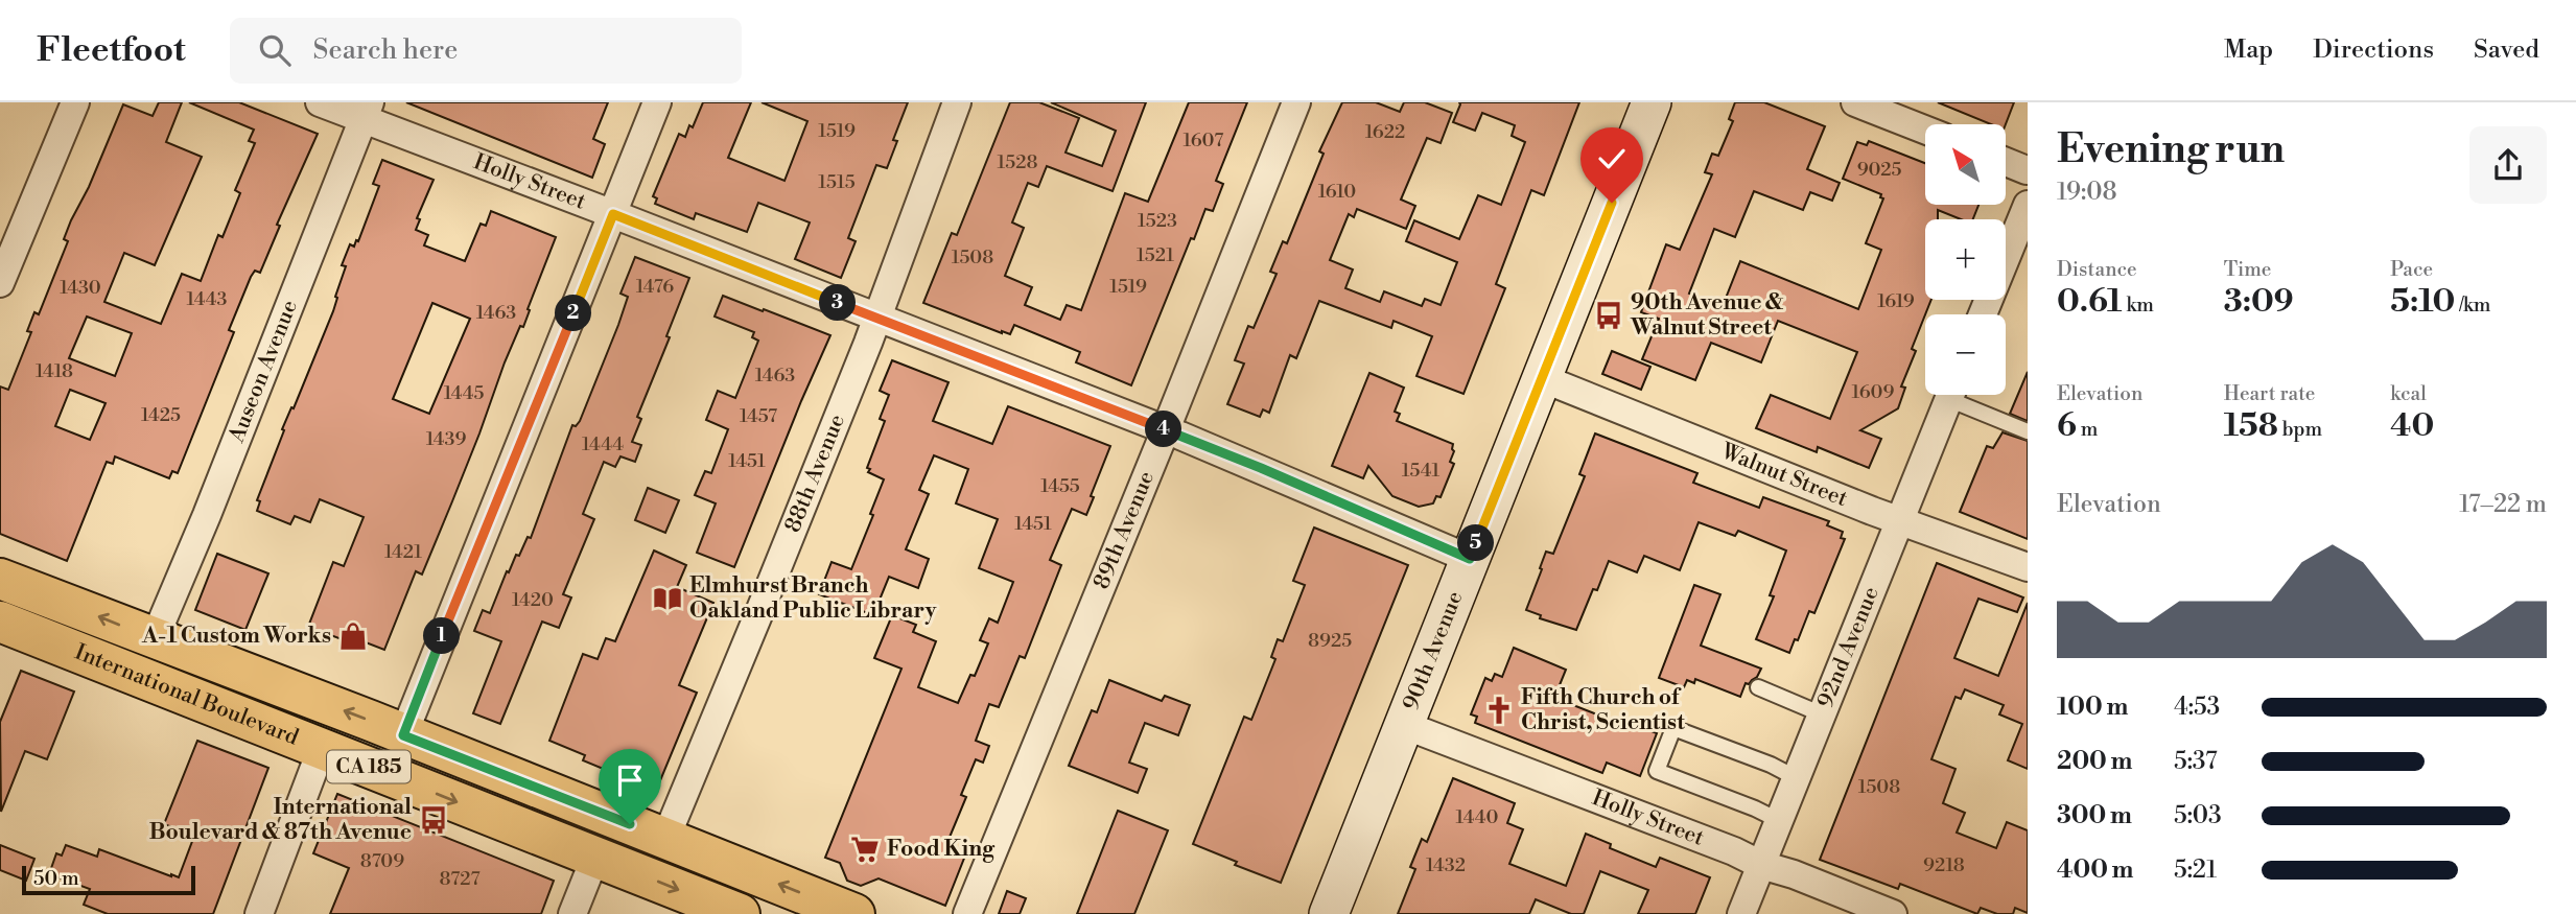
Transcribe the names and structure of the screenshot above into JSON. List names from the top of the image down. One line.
{"streets":{"main road":["International Boulevard","CA 185"],"street":["Holly Street","Auseon Avenue","88th Avenue","Walnut Street","89th Avenue","92nd Avenue","90th Avenue"]},"crossings":[["Holly Street","Auseon Avenue"],["Holly Street","88th Avenue"],["Holly Street","89th Avenue"],["Holly Street","92nd Avenue"],["Holly Street","90th Avenue"],["Auseon Avenue","International Boulevard"],["88th Avenue","International Boulevard"],["Walnut Street","92nd Avenue"],["Walnut Street","90th Avenue"]],"places":{"bus stop":["90th Avenue & Walnut Street","International Boulevard & 87th Avenue"],"library":["Elmhurst Branch Oakland Public Library"],"shop":["A-1 Custom Works"],"church":["Fifth Church of Christ, Scientist"],"supermarket":["Food King"]},"house_numbers":["1519","1622","1607","1528","9025","1515","1610","1523","1521","1508","1476","1519","1430","1443","1619","1463","1418","1463","1609","1445","1425","1457","1439","1444","1451","1541","1455","1451","1421","1420","8925","1508","1440","8709","1432","9218","8727"],"scale_bar":"50 m","north":"top left","page":{"header":"Fleetfoot","search":"Search here","nav":["Map","Directions","Saved"],"heading":["Evening run","19:08"],"map_buttons":["+","−"],"stats":[["Distance","0.61 km"],["Time","3:09"],["Pace","5:10 /km"],["Elevation","6 m"],["Heart rate","158 bpm"],["kcal","40"]],"pins":["3","2","4","5","1"],"chart":["Elevation","17–22 m"],"list":[{"name":"100 m","note":"4:53"},{"name":"200 m","note":"5:37"},{"name":"300 m","note":"5:03"},{"name":"400 m","note":"5:21"}],"scale":"50 m"}}
